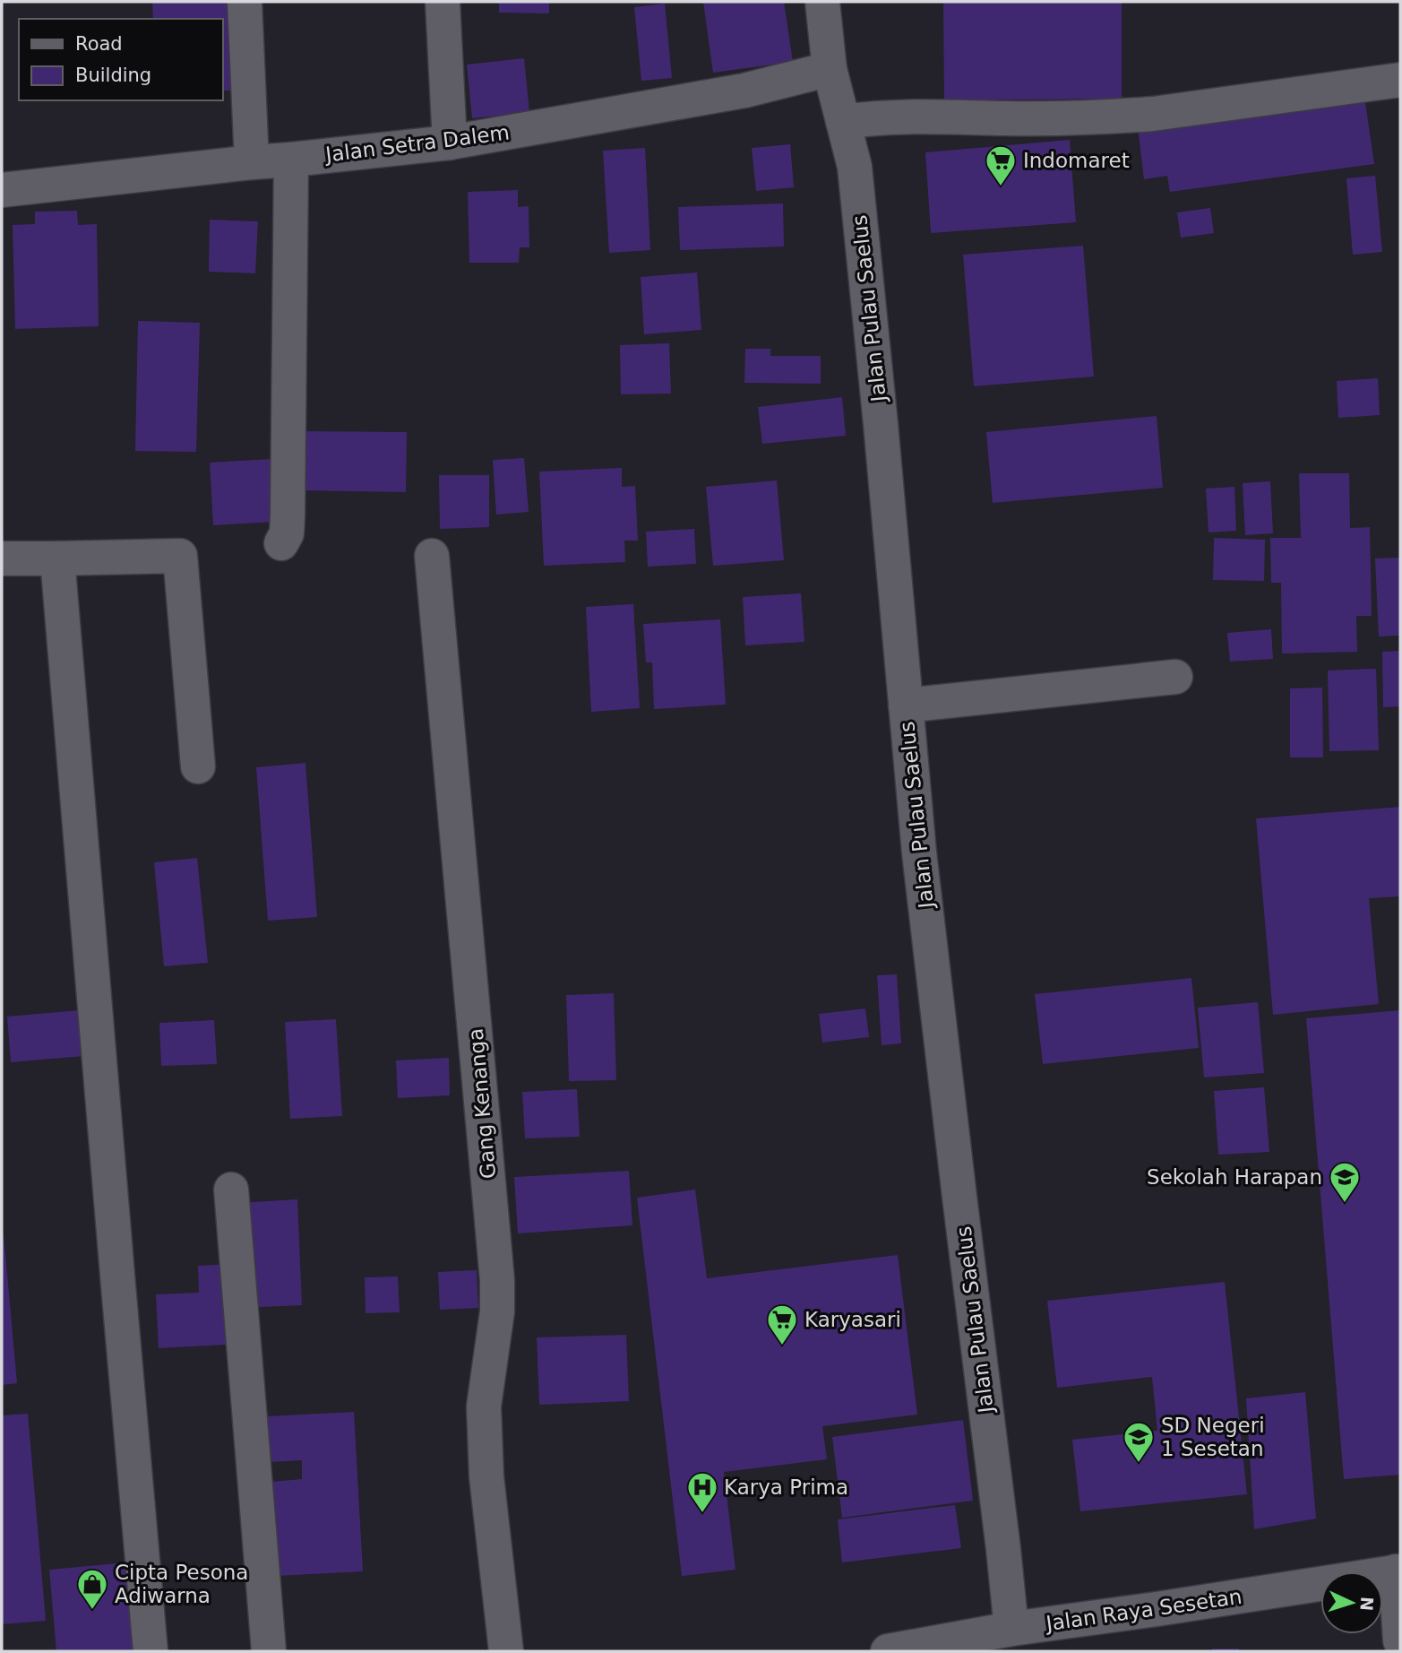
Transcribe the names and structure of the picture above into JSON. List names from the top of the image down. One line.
{"streets":{"street":["Jalan Setra Dalem","Jalan Pulau Saelus","Gang Kenanga","Jalan Raya Sesetan"]},"crossings":[["Jalan Setra Dalem","Jalan Pulau Saelus"],["Jalan Pulau Saelus","Jalan Raya Sesetan"]],"places":{"supermarket":["Indomaret","Karyasari"],"school or university":["Sekolah Harapan","SD Negeri 1 Sesetan"],"hospital":["Karya Prima"],"shop":["Cipta Pesona Adiwarna"]},"legend":["Road","Building"],"north":"right"}
